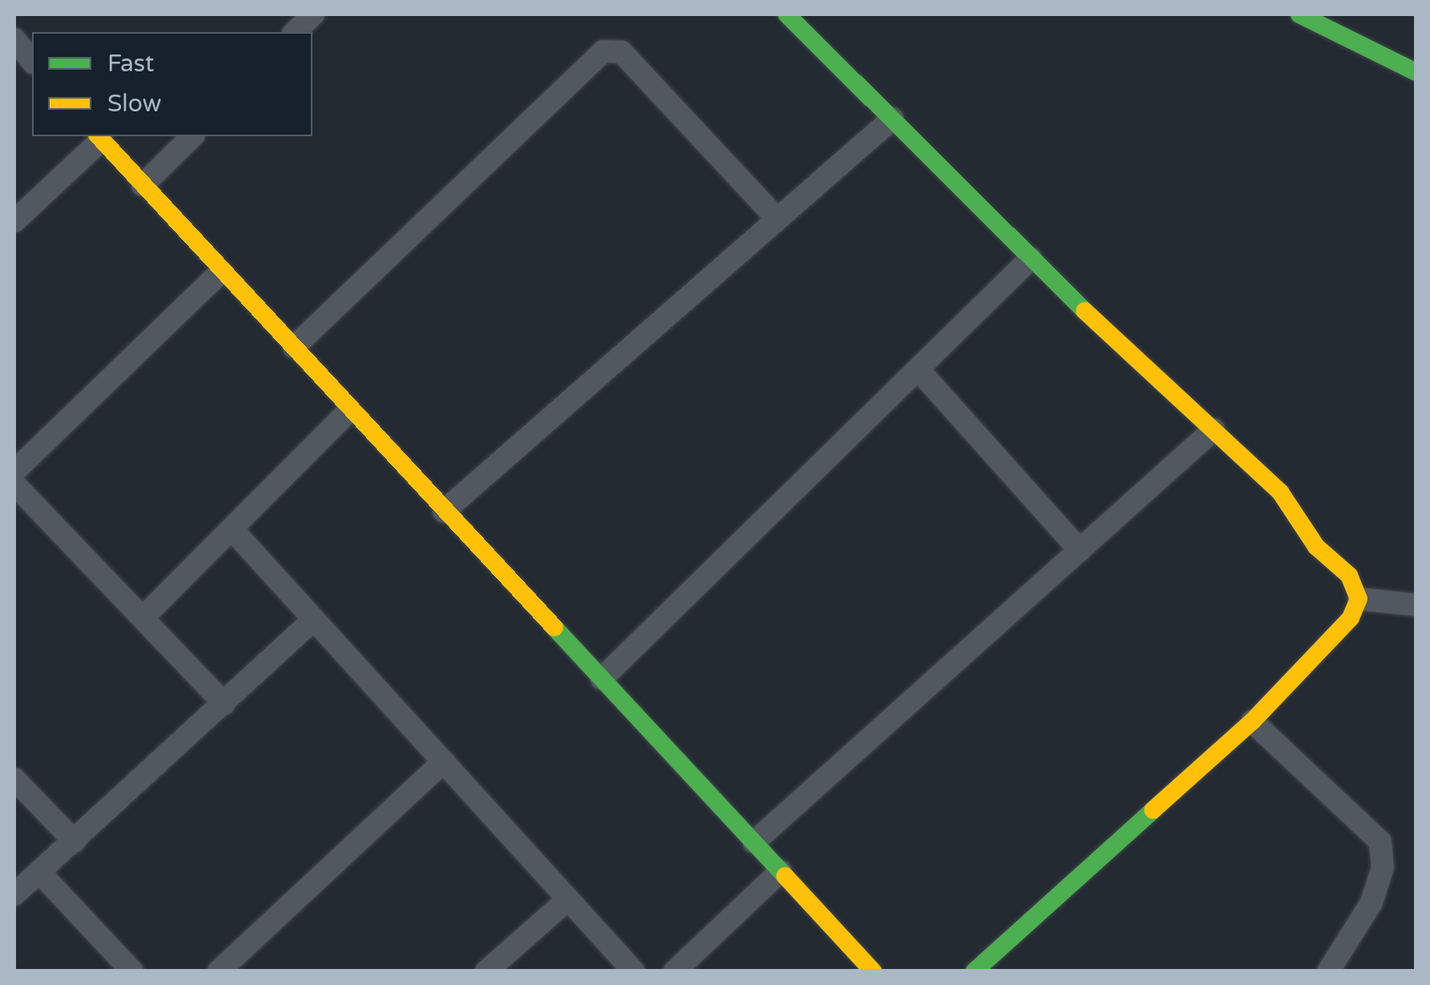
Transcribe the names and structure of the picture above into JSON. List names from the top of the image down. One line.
{"legend":["Fast","Slow"]}
